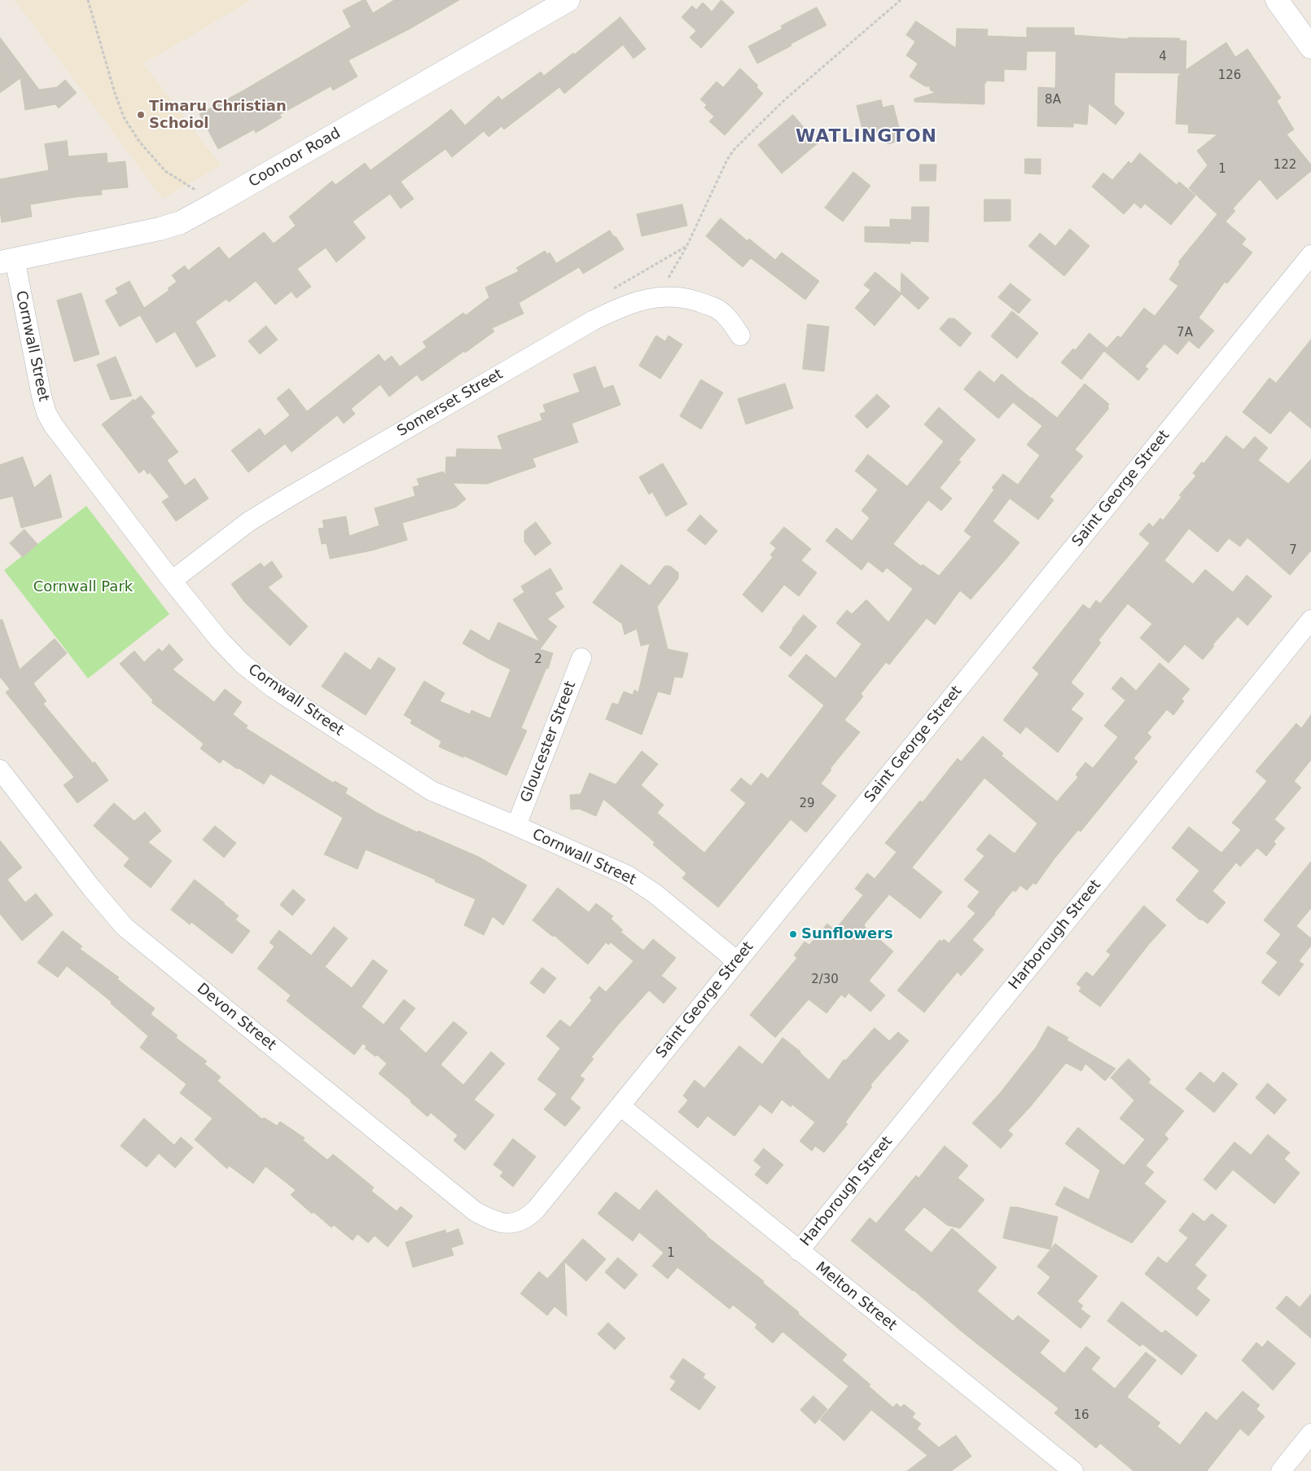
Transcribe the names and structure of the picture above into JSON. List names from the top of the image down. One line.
{"streets":{"street":["Coonoor Road","Cornwall Street","Somerset Street","Saint George Street","Gloucester Street","Harborough Street","Devon Street","Melton Street"]},"crossings":[["Coonoor Road","Cornwall Street"],["Cornwall Street","Somerset Street"],["Cornwall Street","Saint George Street"],["Cornwall Street","Gloucester Street"],["Saint George Street","Devon Street"],["Saint George Street","Melton Street"],["Harborough Street","Melton Street"]],"districts":["WATLINGTON"],"parks":["Cornwall Park"],"places":["Timaru Christian Schoiol","Sunflowers"],"house_numbers":["4","126","8A","122","1","7A","7","2","29","2/30","1","16"]}
